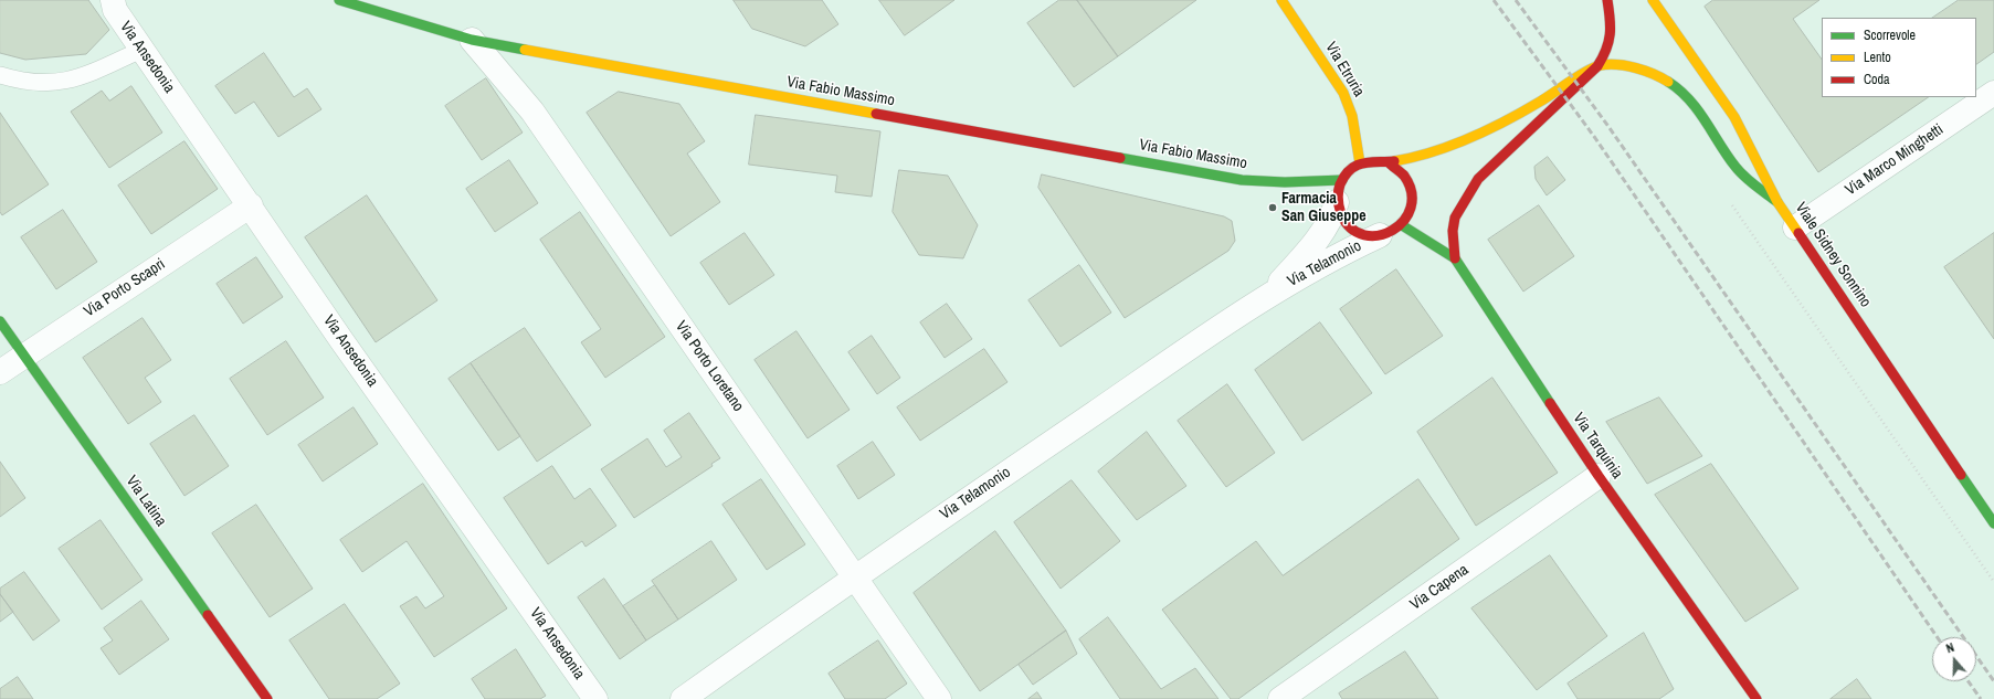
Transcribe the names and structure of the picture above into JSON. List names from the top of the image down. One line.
{"streets":{"street":["Via Ansedonia","Via Etruria","Via Fabio Massimo","Via Marco Minghetti","Viale Sidney Sonnino","Via Telamonio","Via Porto Scapri","Via Porto Loretano","Via Tarquinia","Via Latina","Via Capena"]},"crossings":[["Via Ansedonia","Via Porto Scapri"],["Via Etruria","Via Fabio Massimo"],["Via Etruria","Via Telamonio"],["Via Etruria","Via Tarquinia"],["Via Fabio Massimo","Via Telamonio"],["Via Fabio Massimo","Via Porto Loretano"],["Via Fabio Massimo","Via Tarquinia"],["Via Marco Minghetti","Viale Sidney Sonnino"],["Via Telamonio","Via Porto Loretano"],["Via Telamonio","Via Tarquinia"],["Via Porto Scapri","Via Latina"],["Via Tarquinia","Via Capena"]],"places":["Farmacia San Giuseppe"],"legend":["Scorrevole","Lento","Coda"],"north":"top"}
